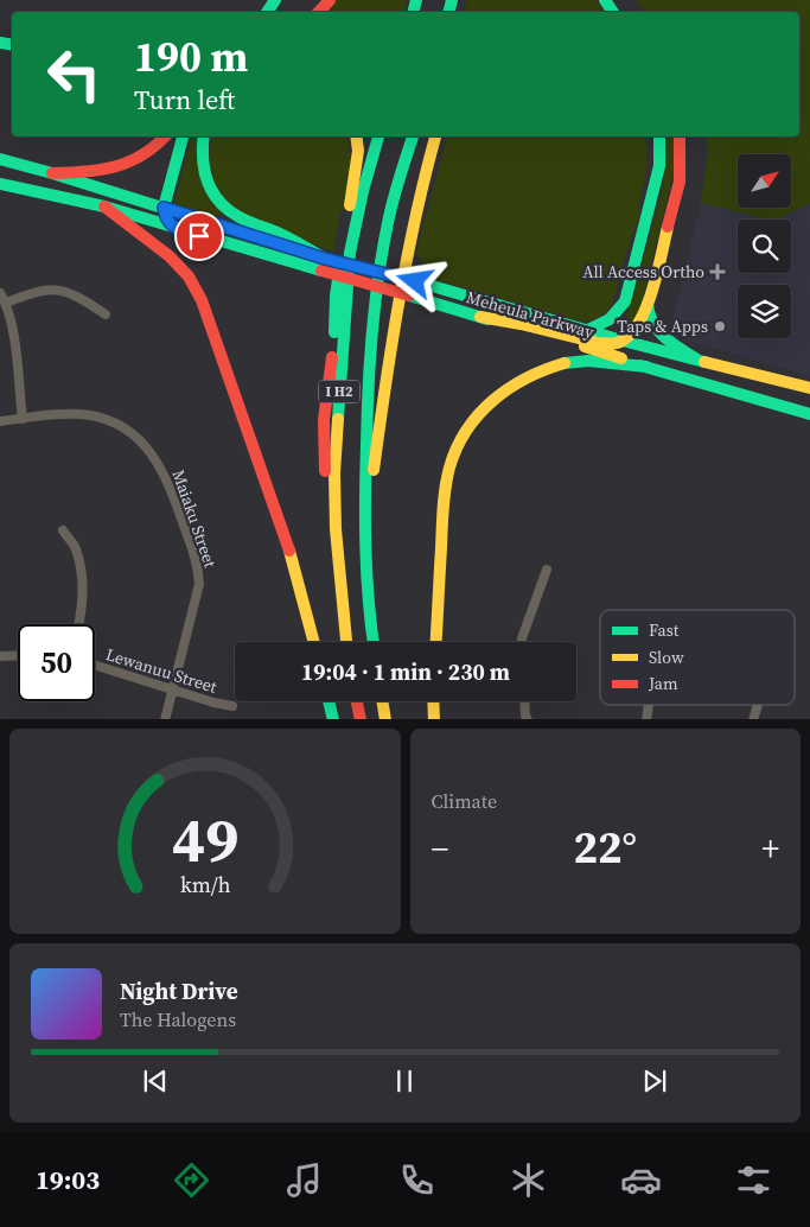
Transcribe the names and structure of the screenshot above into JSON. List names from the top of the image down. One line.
{"streets":{"main road":["Meheula Parkway","I H2"],"street":["Maiaku Street","Lewanuu Street"]},"crossings":[["Maiaku Street","Lewanuu Street"]],"places":{"health":["All Access Ortho"],"other":["Taps & Apps"]},"legend":["Fast","Slow","Jam"],"north":"top right","page":{"turn":["190 m","Turn left"],"limit":"50","trip":"19:04 · 1 min · 230 m","tile":"Climate","heat":["−","22°","+"],"song":["Night Drive","The Halogens"],"tabs":"19:03","gauge":["49","km/h"]}}
